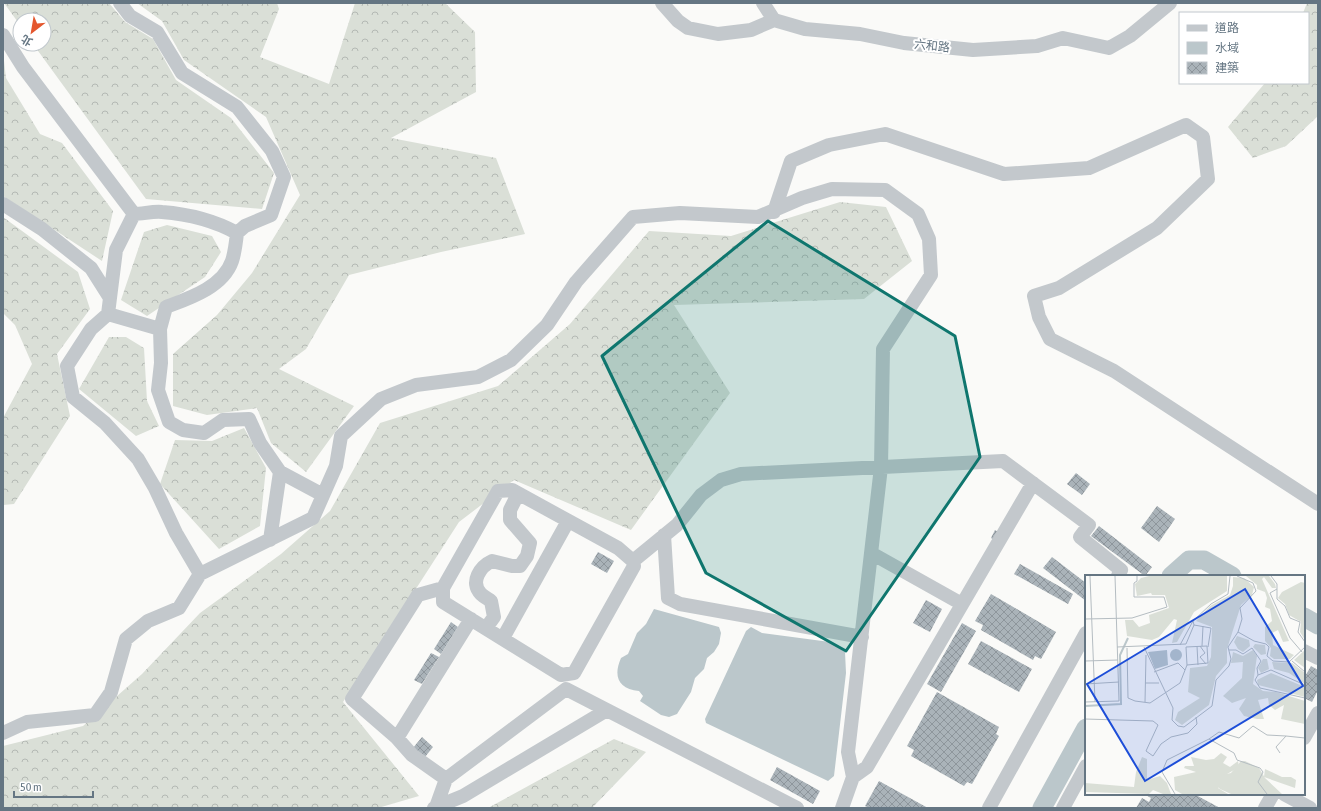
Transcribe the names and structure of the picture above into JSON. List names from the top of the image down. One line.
{"streets":{"street":["六和路"]},"legend":["道路","水域","建築"],"scale_bar":"50 m","north":"bottom left"}
